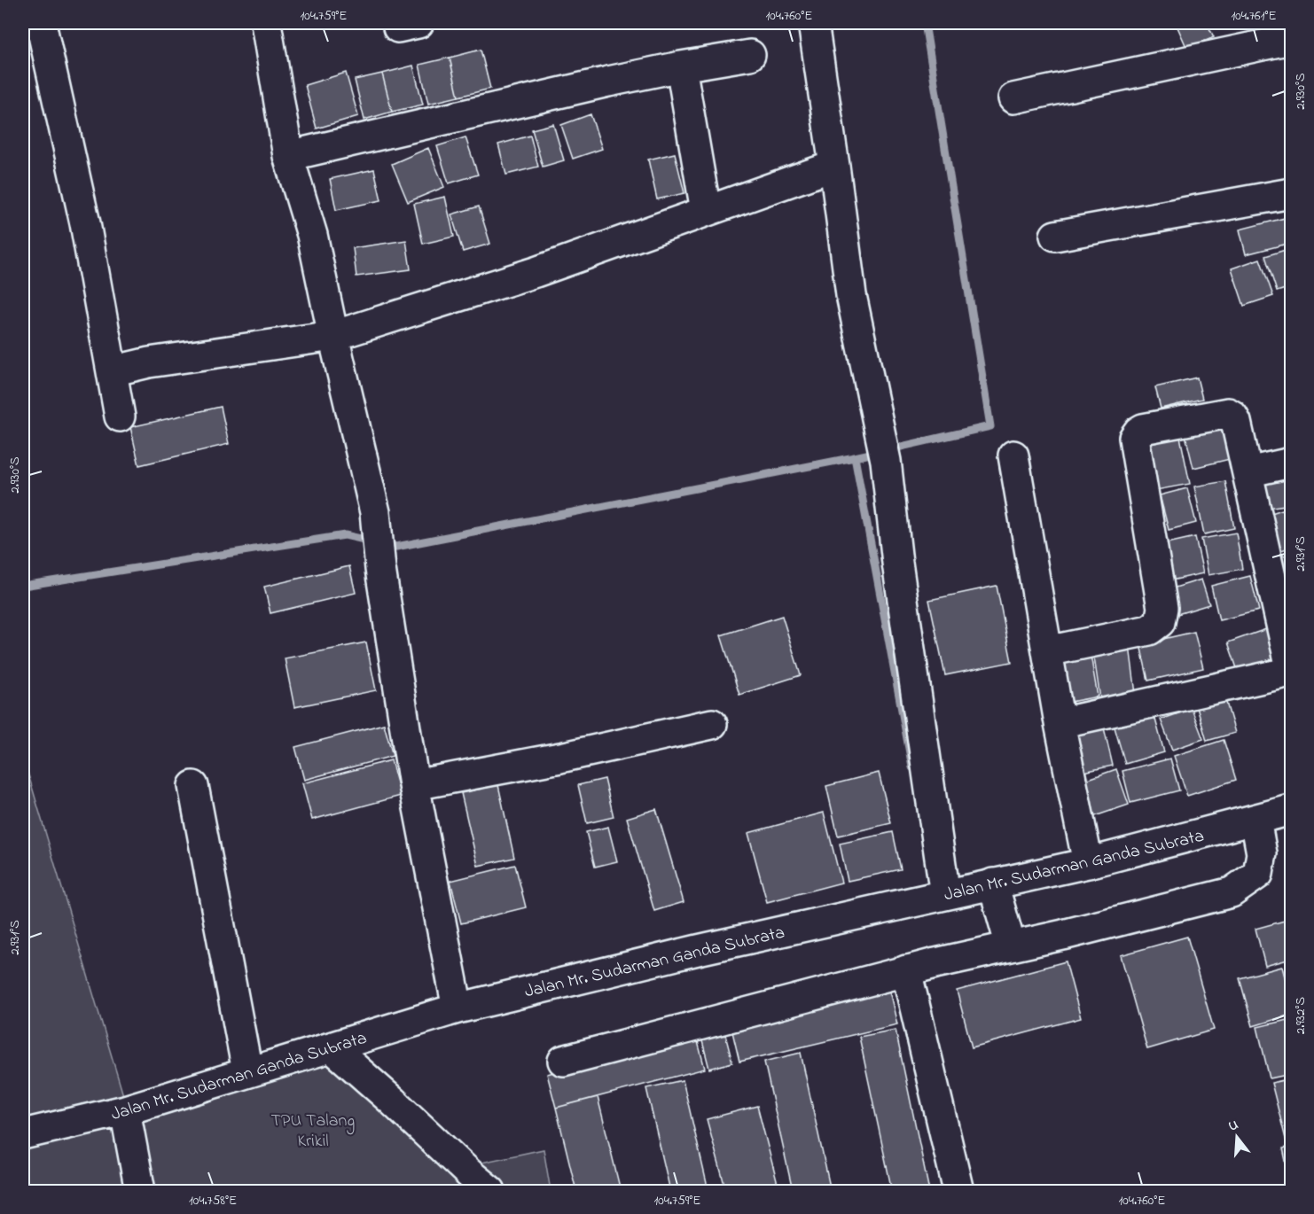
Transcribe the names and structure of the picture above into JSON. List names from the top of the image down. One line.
{"streets":{"street":["Jalan Mr. Sudarman Ganda Subrata"]},"parks":["TPU Talang Krikil"],"north":"top","coordinates":["104.759°E","104.760°E","104.761°E","2.930°S","2.931°S","2.932°S","104.758°E"]}
